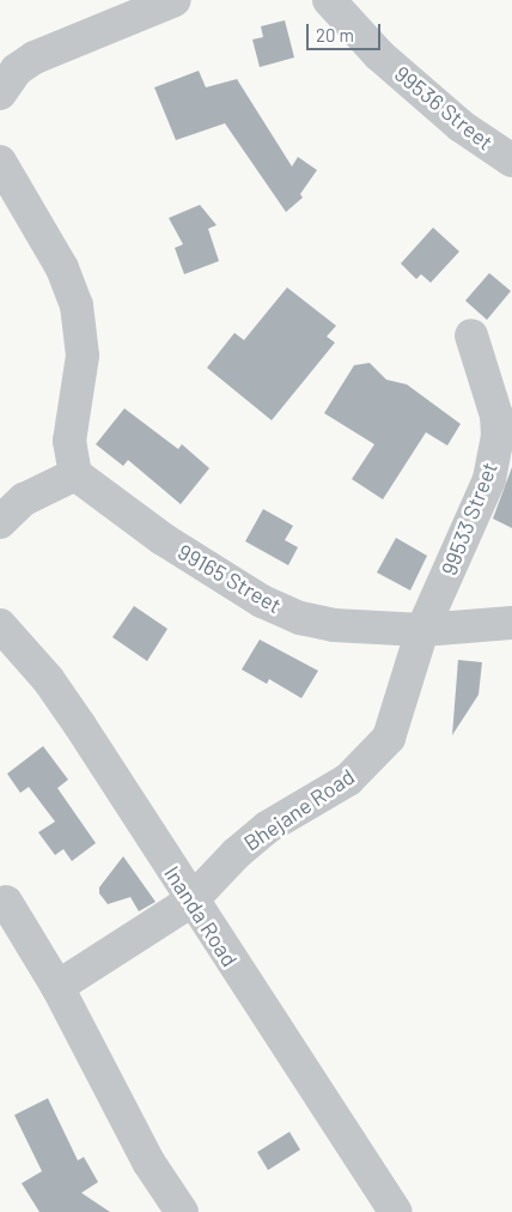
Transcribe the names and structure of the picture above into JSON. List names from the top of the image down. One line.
{"streets":{"street":["99536 Street","99533 Street","99165 Street","Bhejane Road","Inanda Road"]},"crossings":[["99533 Street","99165 Street"],["99533 Street","Bhejane Road"],["99165 Street","Bhejane Road"],["Bhejane Road","Inanda Road"]],"scale_bar":"20 m"}
